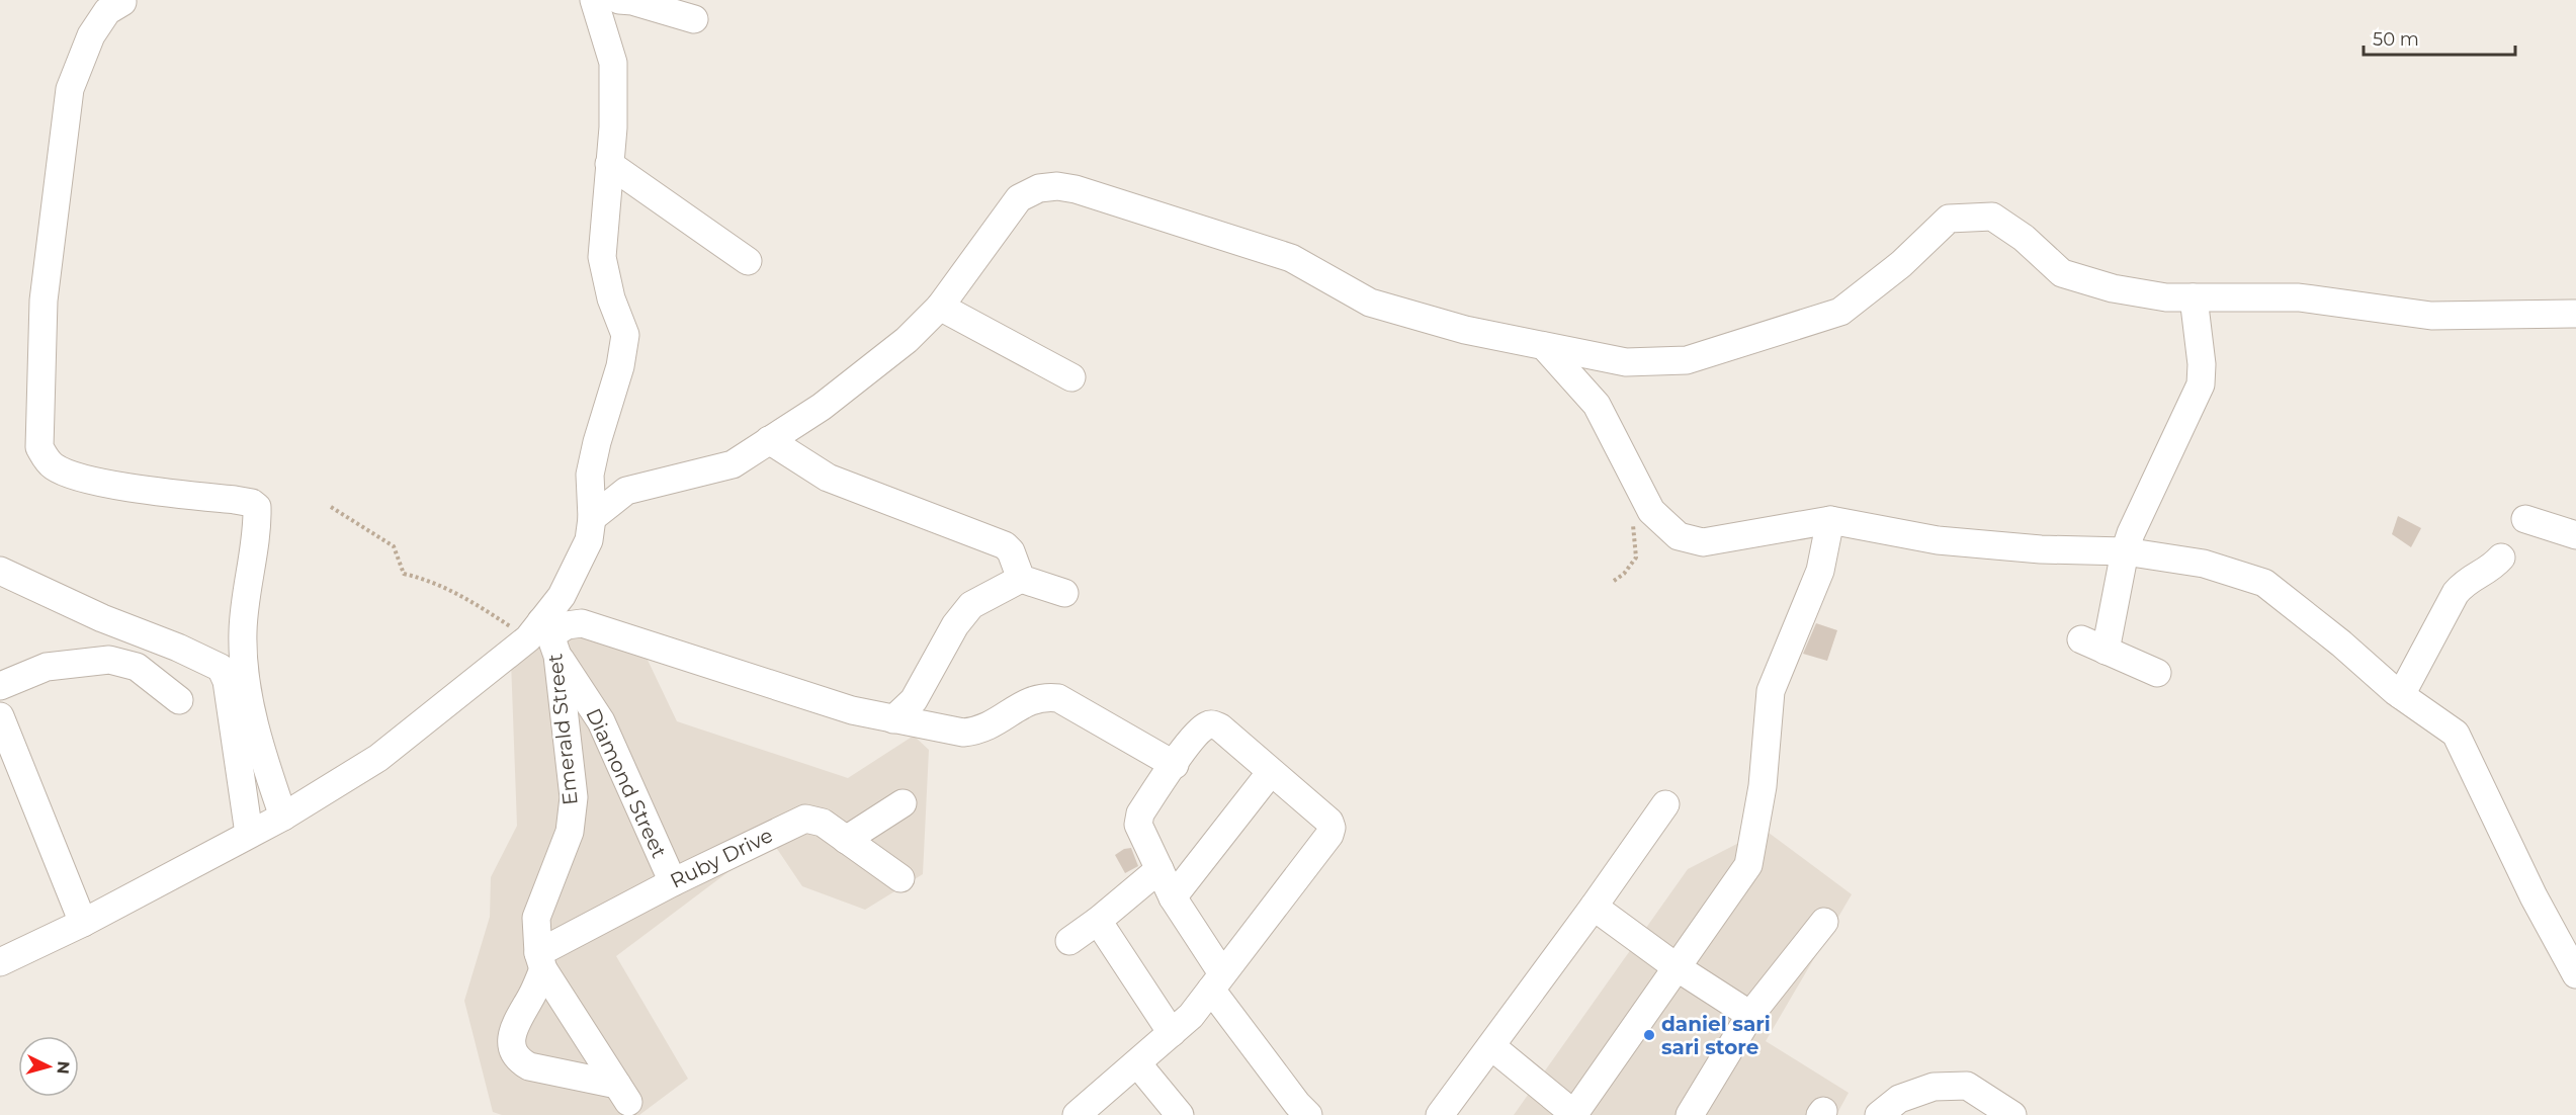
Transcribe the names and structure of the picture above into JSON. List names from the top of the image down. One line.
{"streets":{"street":["Emerald Street","Diamond Street","Ruby Drive"]},"crossings":[["Emerald Street","Diamond Street"],["Emerald Street","Ruby Drive"],["Diamond Street","Ruby Drive"]],"places":["daniel sari sari store"],"scale_bar":"50 m","north":"right"}
